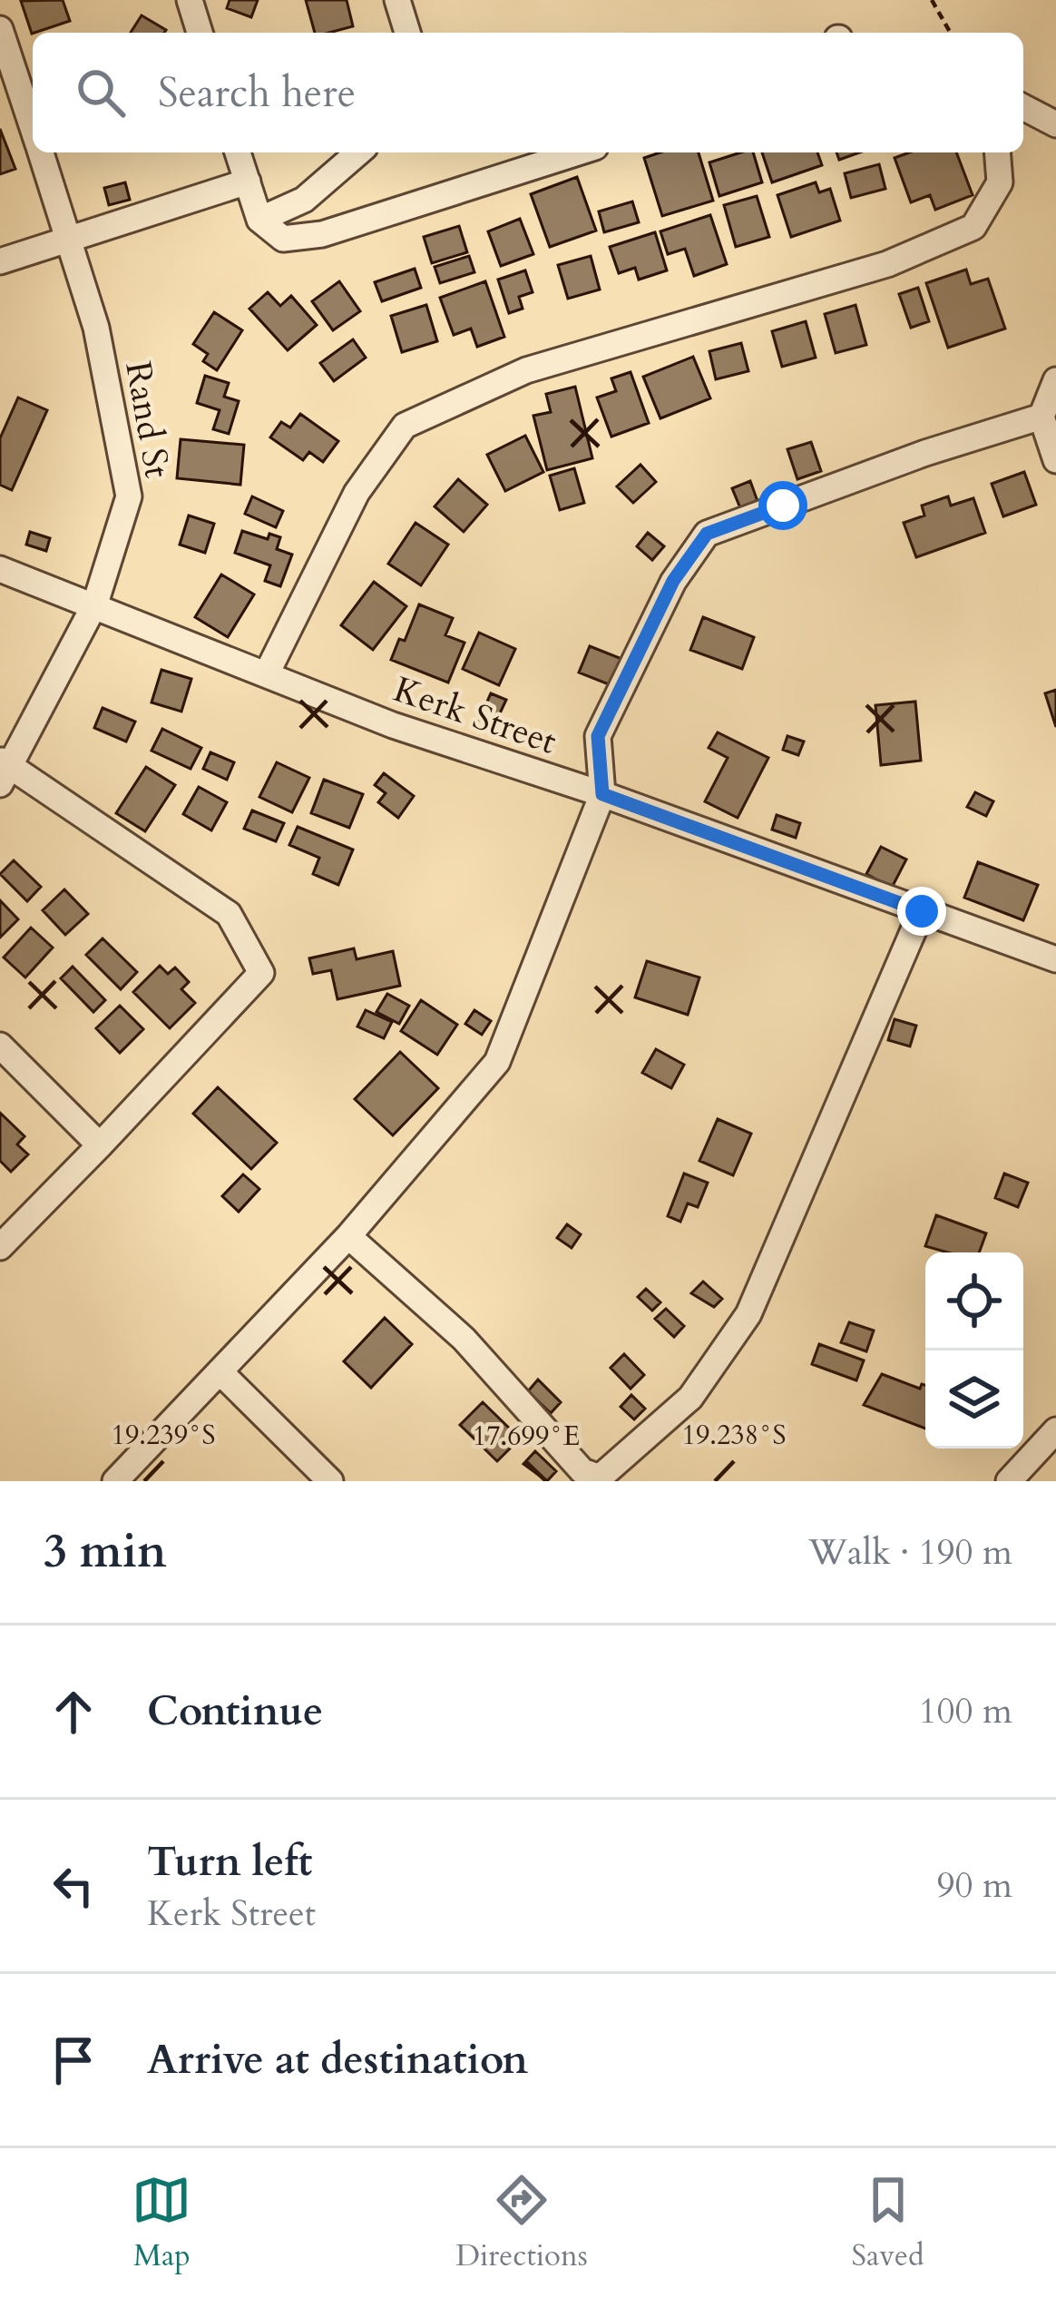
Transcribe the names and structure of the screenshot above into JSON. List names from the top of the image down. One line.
{"streets":{"street":["Rand St","Kerk Street"]},"crossings":[["Rand St","Kerk Street"]],"page":{"search":"Search here","heading":["3 min","Walk · 190 m"],"list":[["Continue","100 m"],["Turn left","Kerk Street","90 m"],"Arrive at destination"],"nav":["Map","Directions","Saved"]},"coordinates":["19.239°S","19.238°S","17.699°E"]}
